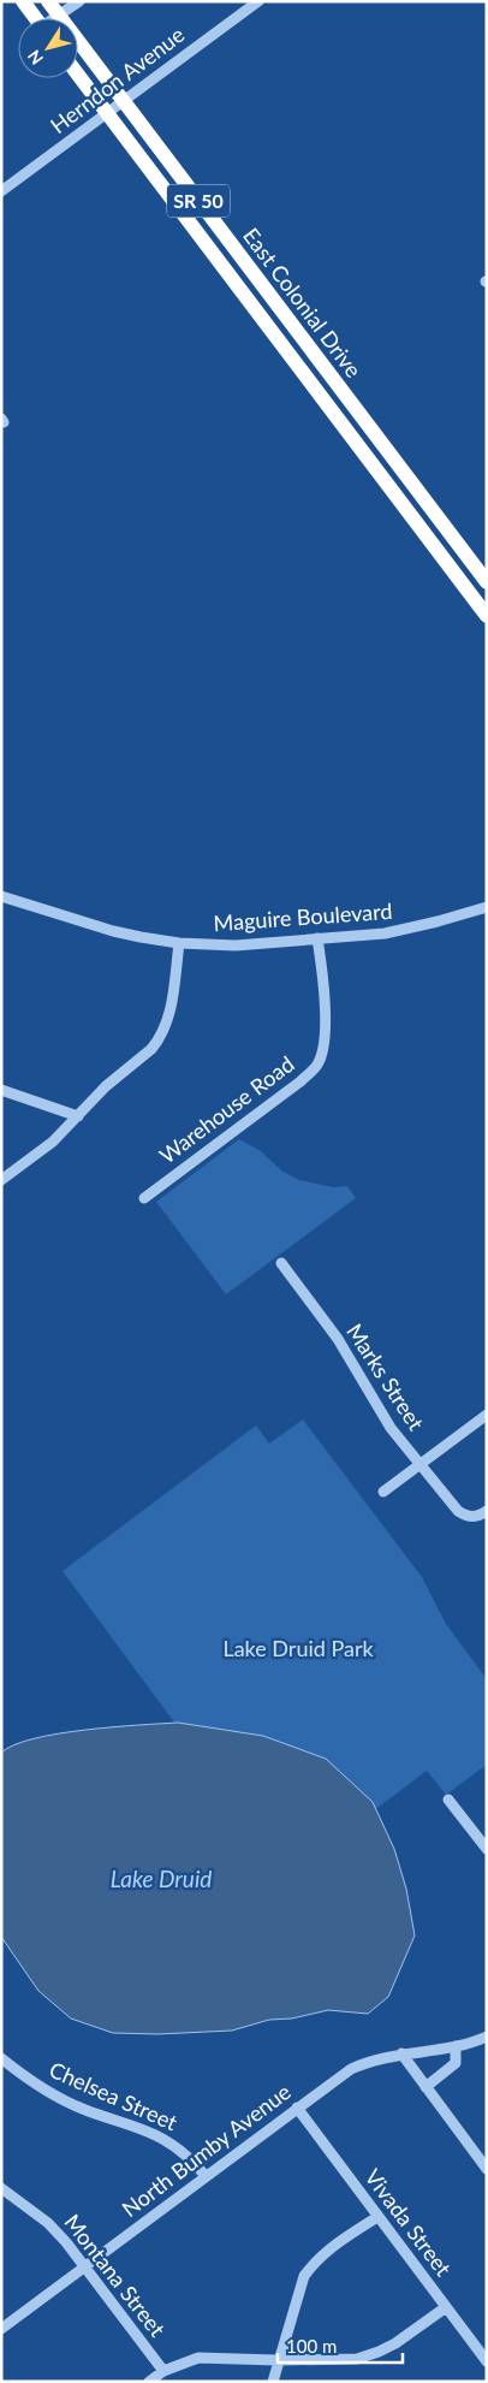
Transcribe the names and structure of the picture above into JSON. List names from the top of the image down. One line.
{"streets":{"highway":["SR 50","East Colonial Drive"],"street":["Herndon Avenue","Maguire Boulevard","Warehouse Road","Marks Street","Chelsea Street","North Bumby Avenue","Vivada Street","Montana Street"]},"crossings":[["Herndon Avenue","East Colonial Drive"],["Maguire Boulevard","Warehouse Road"],["Chelsea Street","North Bumby Avenue"],["North Bumby Avenue","Vivada Street"],["North Bumby Avenue","Montana Street"]],"water":["Lake Druid"],"parks":["Lake Druid Park"],"scale_bar":"100 m","north":"bottom left"}
